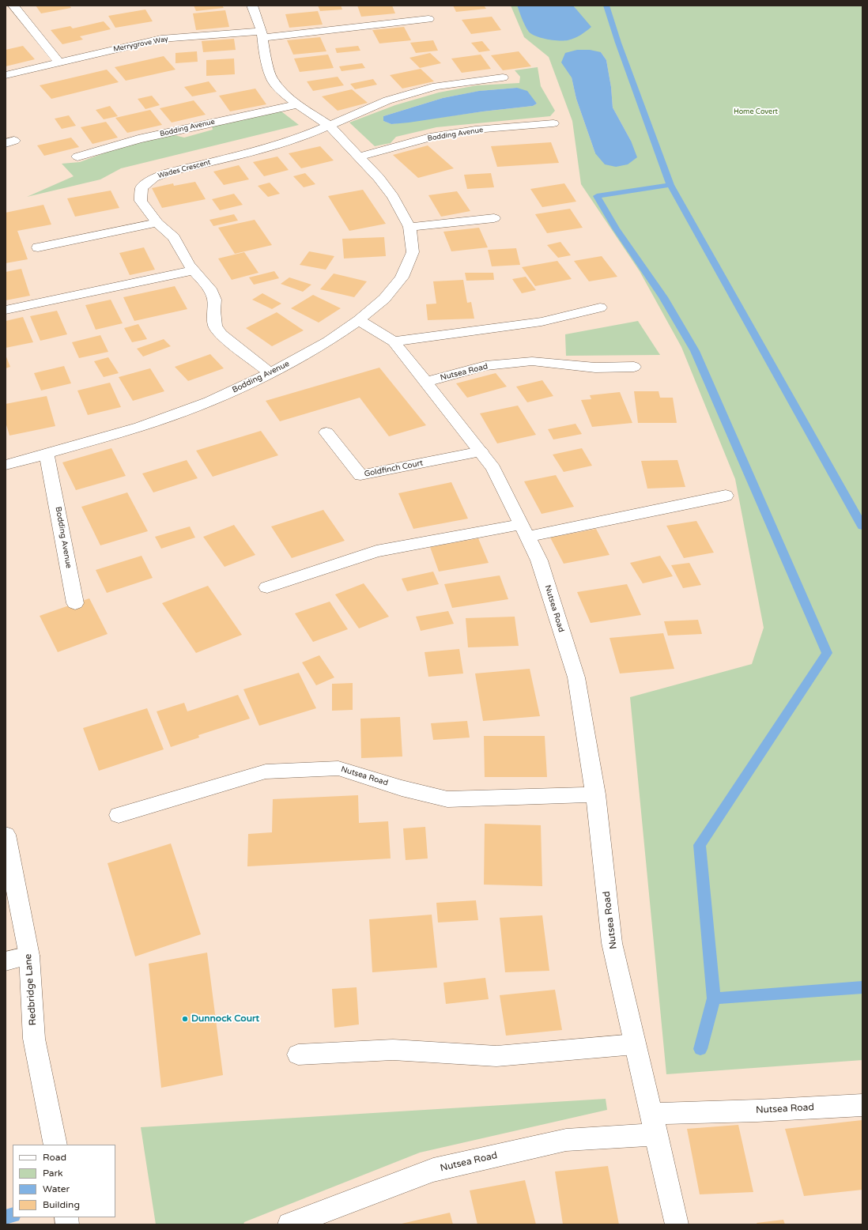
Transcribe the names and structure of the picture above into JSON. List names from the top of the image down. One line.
{"streets":{"street":["Merrygrove Way","Bodding Avenue","Wades Crescent","Nutsea Road","Goldfinch Court","Redbridge Lane"]},"crossings":[["Merrygrove Way","Bodding Avenue"],["Bodding Avenue","Wades Crescent"],["Bodding Avenue","Nutsea Road"],["Nutsea Road","Goldfinch Court"]],"parks":["Home Covert"],"places":["Dunnock Court"],"legend":["Road","Park","Water","Building"]}
